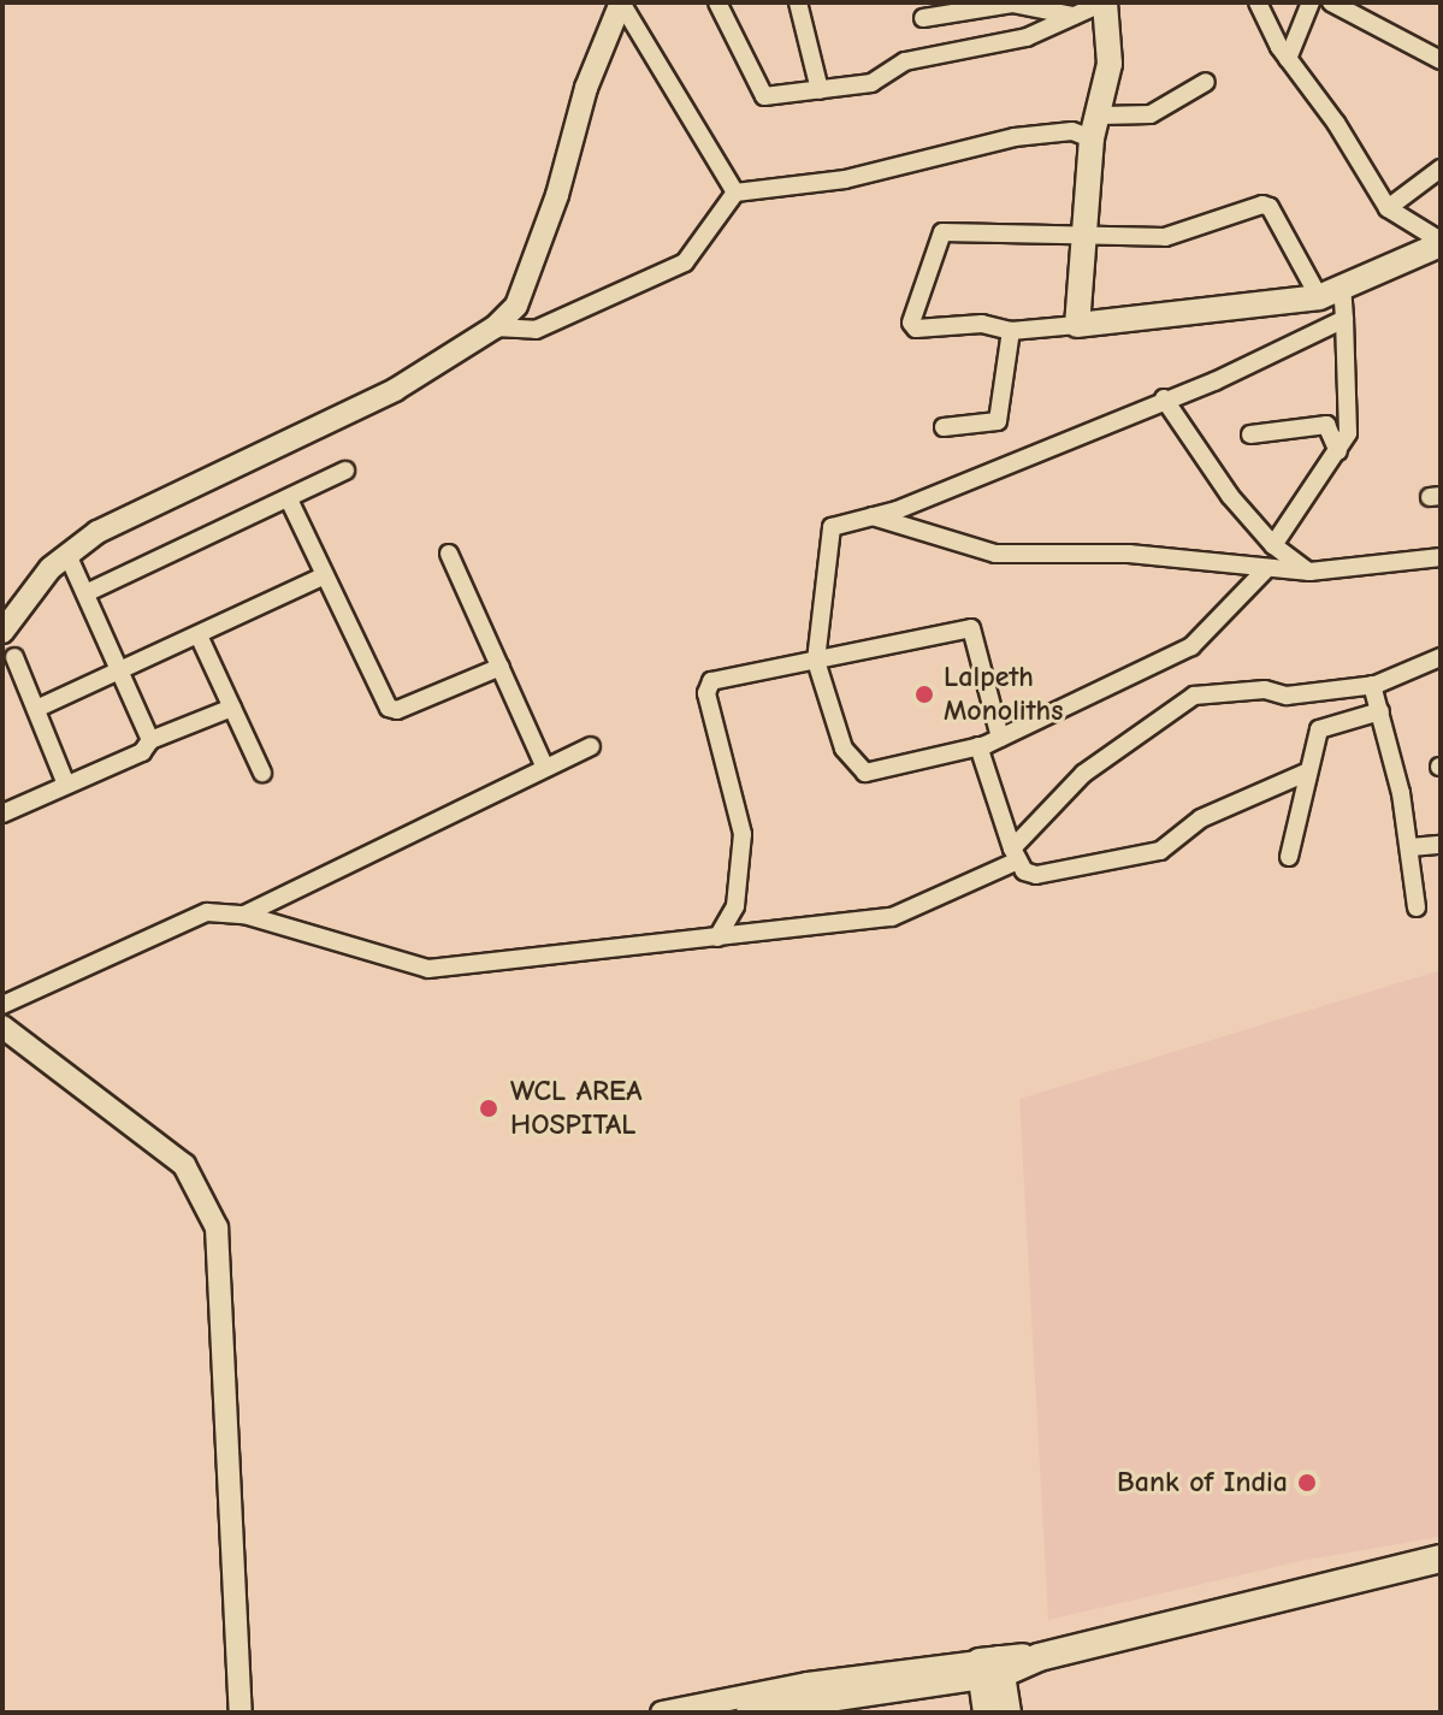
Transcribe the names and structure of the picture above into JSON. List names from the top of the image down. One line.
{"places":["Lalpeth Monoliths","WCL AREA HOSPITAL","Bank of India"]}
